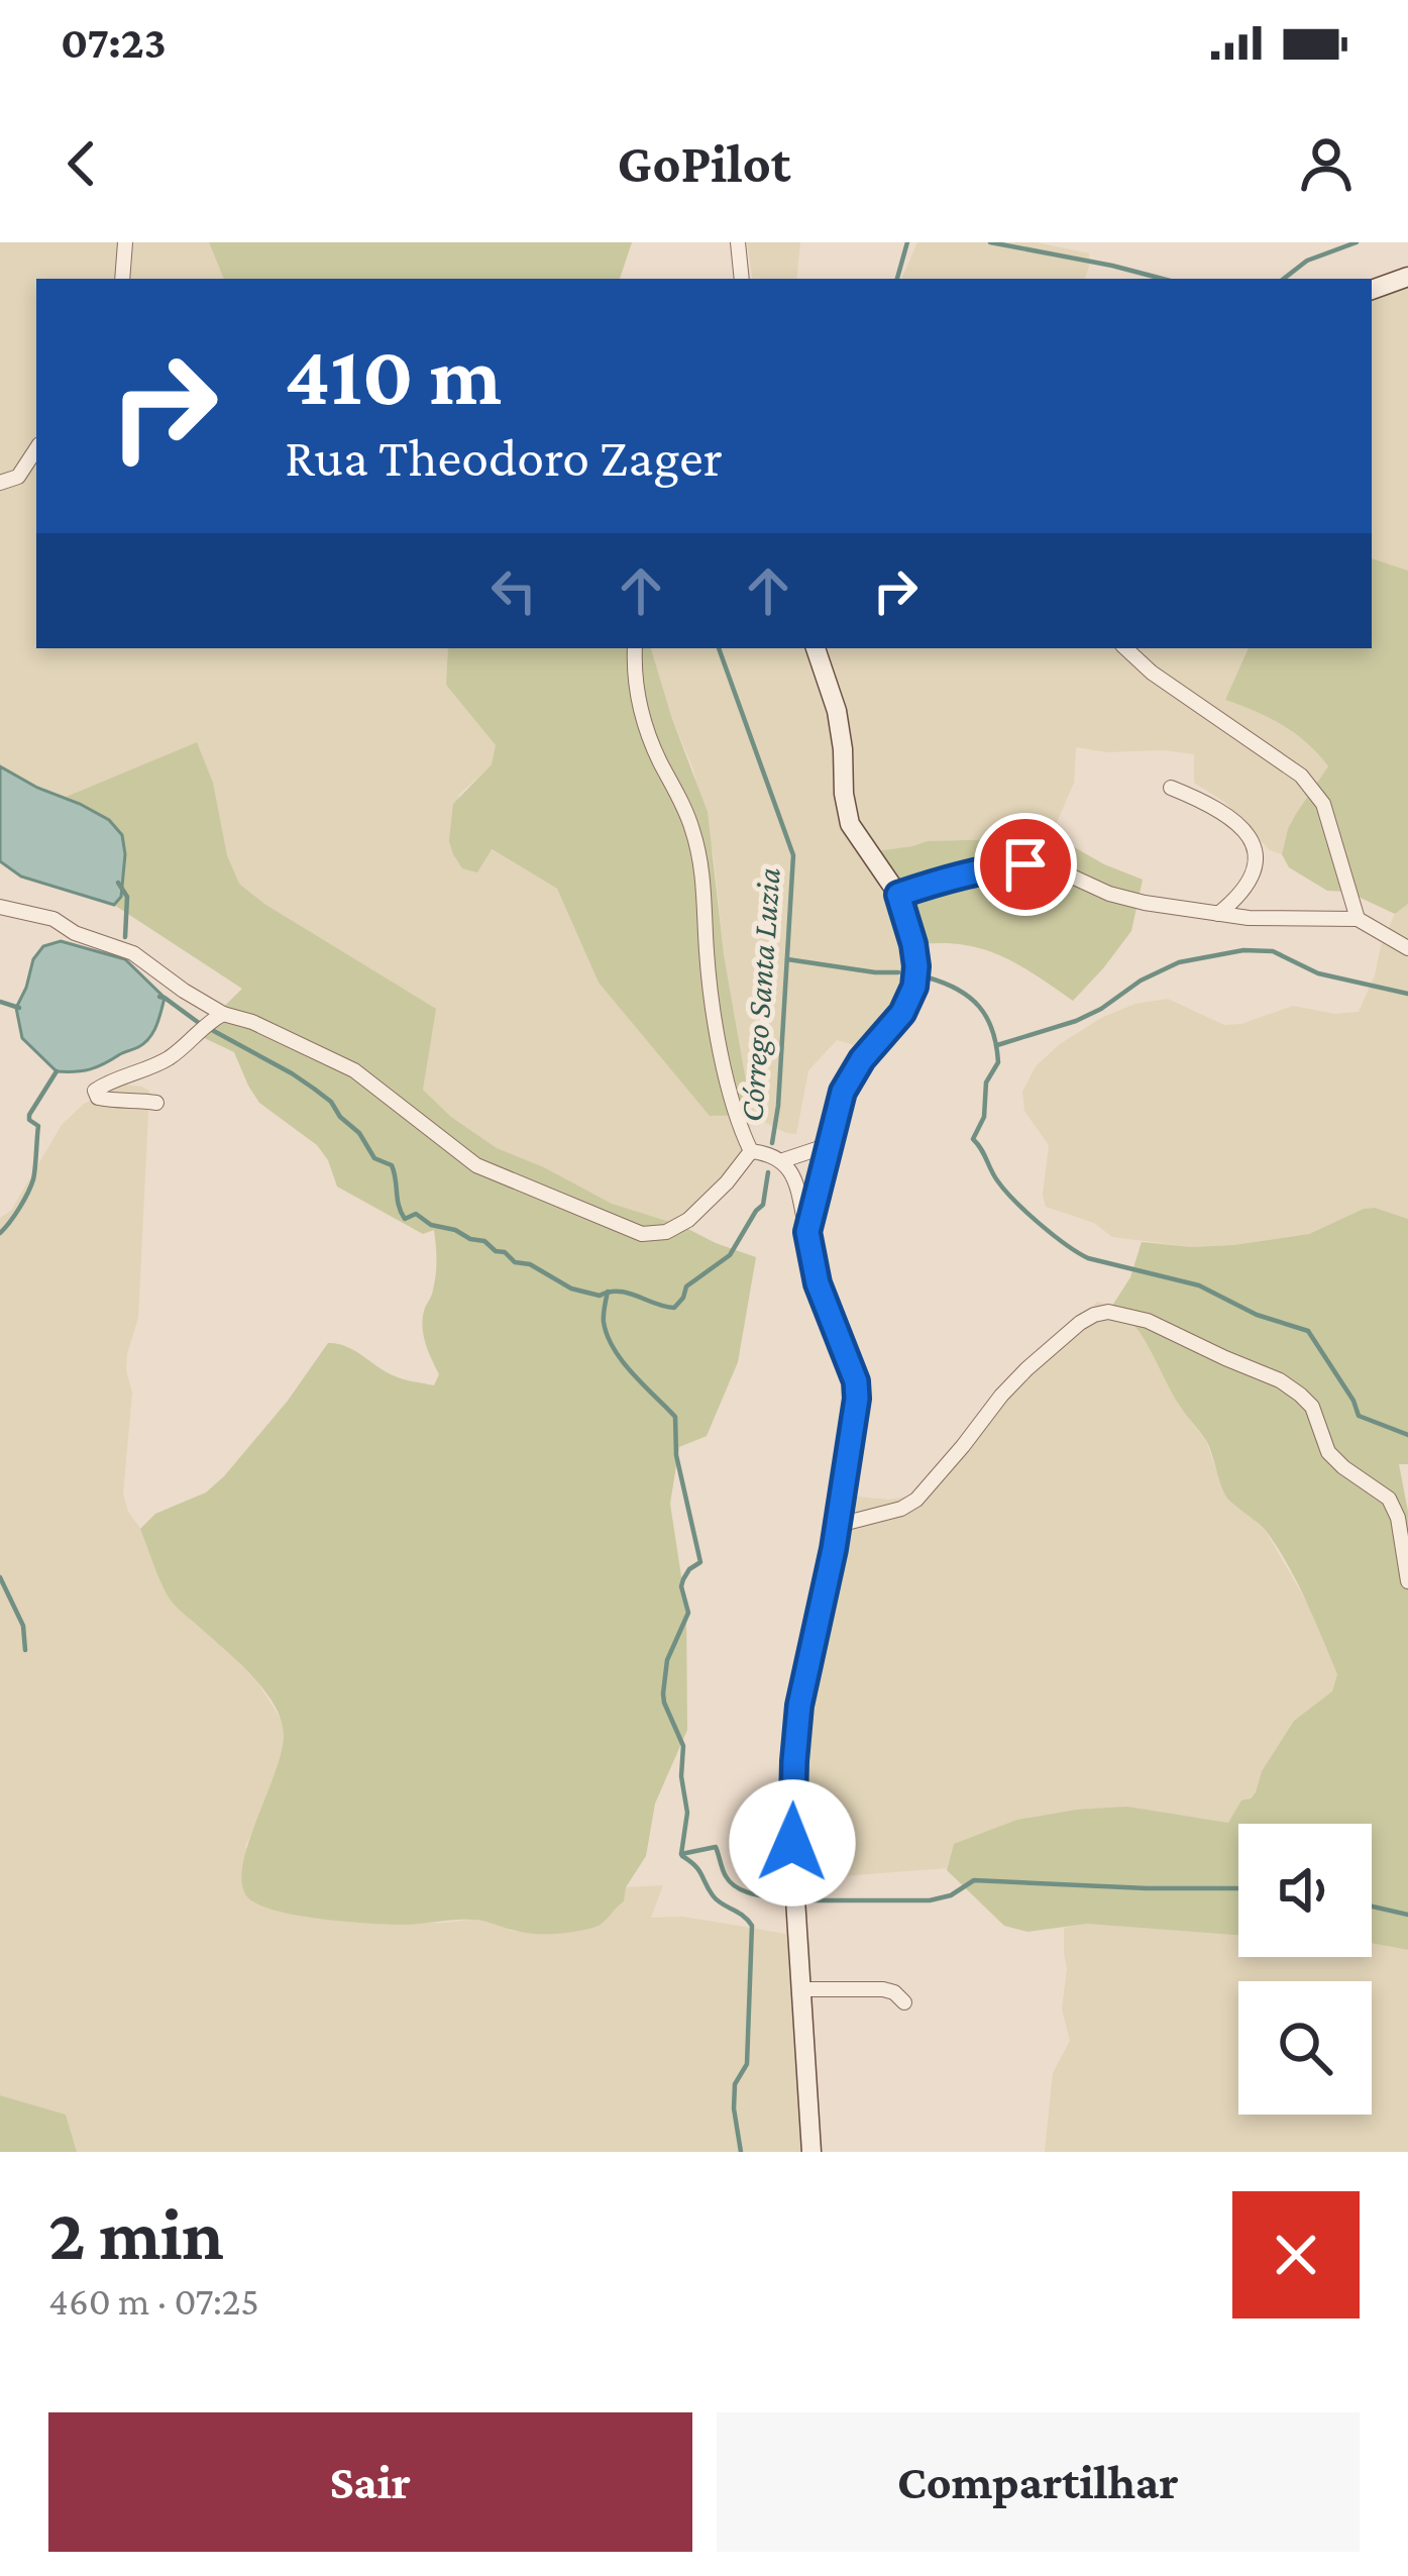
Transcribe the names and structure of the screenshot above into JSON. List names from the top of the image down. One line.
{"water":["Córrego Santa Luzia"],"page":{"status":"07:23","header":"GoPilot","turn":["410 m","Rua Theodoro Zager"],"heading":["2 min","460 m · 07:25"],"buttons":["Sair","Compartilhar"]}}
